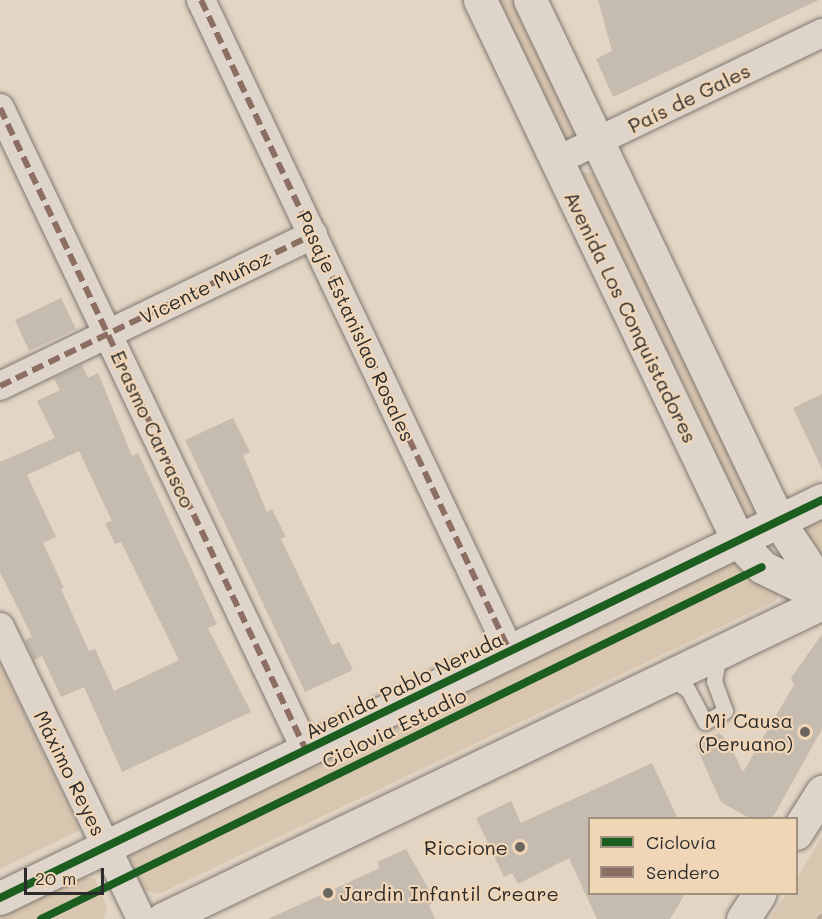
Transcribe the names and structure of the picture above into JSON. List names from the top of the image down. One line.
{"streets":{"street":["País de Gales","Vicente Muñoz","Avenida Los Conquistadores","Pasaje Estanislao Rosales","Erasmo Carrasco","Avenida Pablo Neruda","Máximo Reyes"],"cycle path":["Ciclovia Estadio"]},"crossings":[["País de Gales","Avenida Los Conquistadores"],["Vicente Muñoz","Pasaje Estanislao Rosales"],["Vicente Muñoz","Erasmo Carrasco"],["Avenida Los Conquistadores","Avenida Pablo Neruda"],["Pasaje Estanislao Rosales","Avenida Pablo Neruda"],["Erasmo Carrasco","Avenida Pablo Neruda"],["Avenida Pablo Neruda","Máximo Reyes"]],"places":["Mi Causa (Peruano)","Riccione","Jardin Infantil Creare"],"legend":["Ciclovía","Sendero"],"scale_bar":"20 m"}
